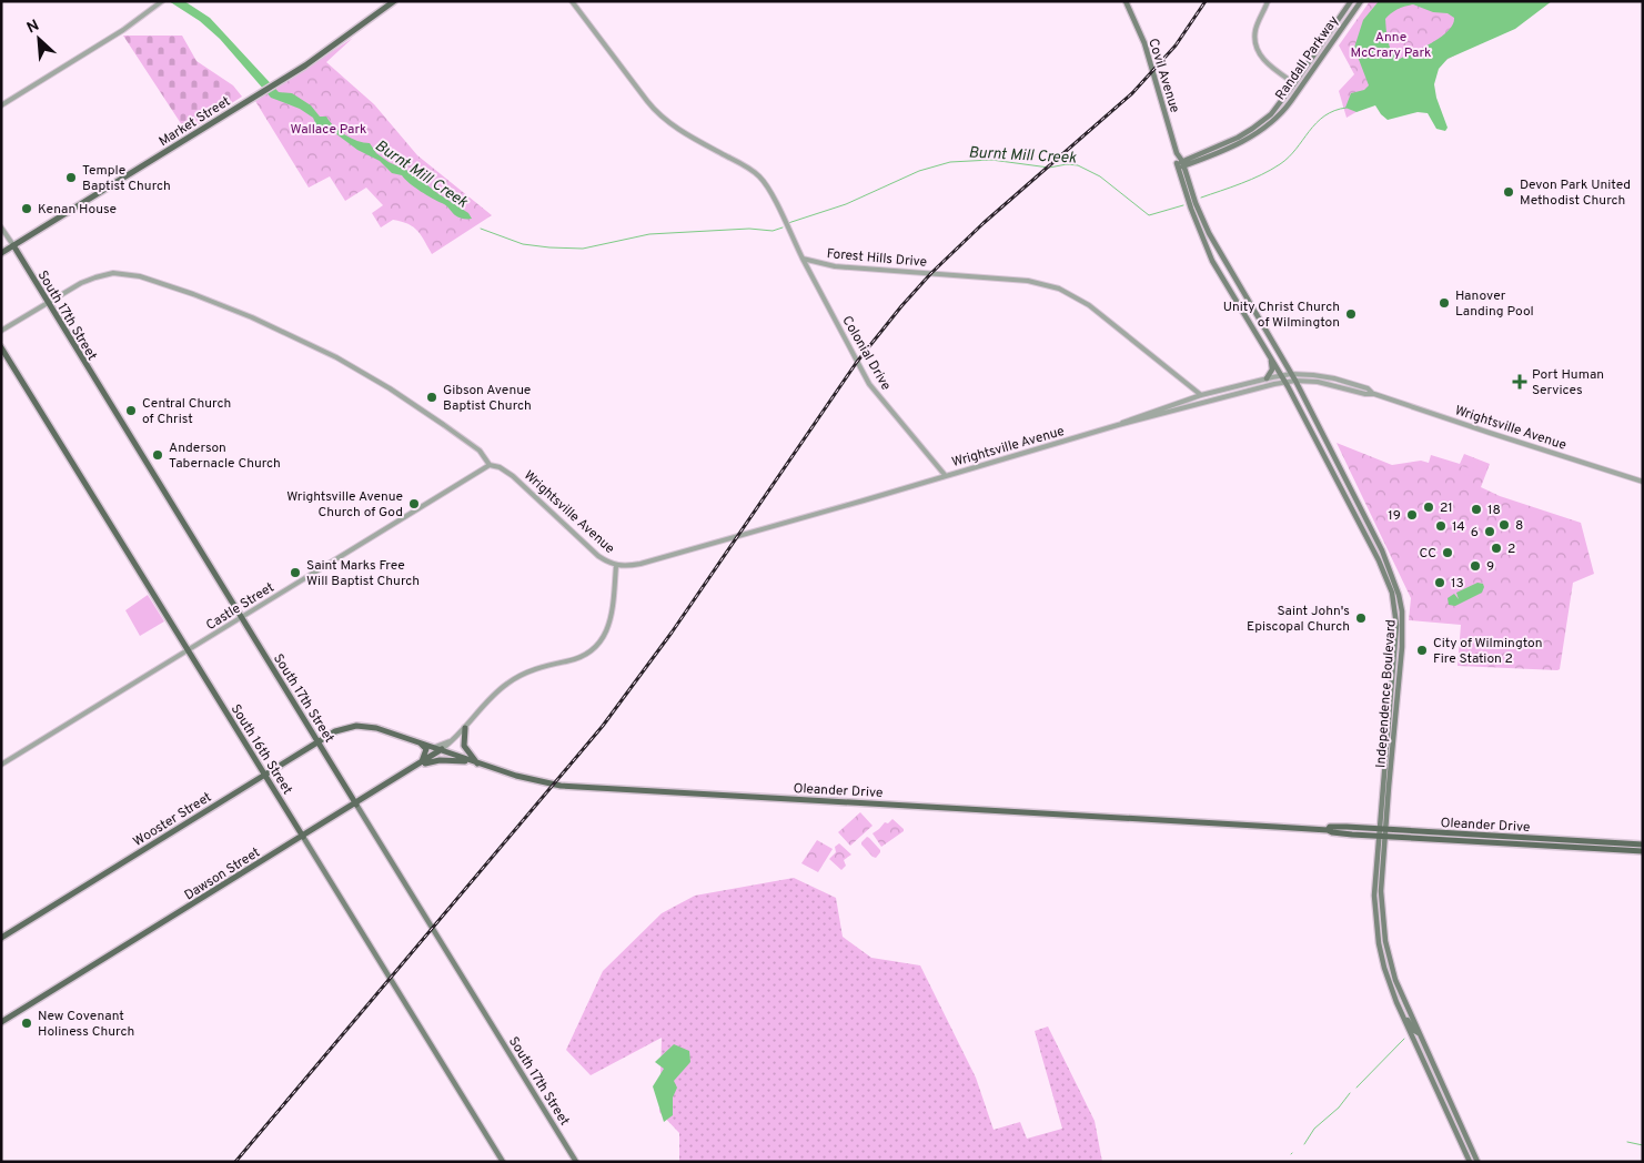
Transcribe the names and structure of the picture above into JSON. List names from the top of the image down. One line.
{"streets":{"main road":["Randall Parkway","Covil Avenue","Market Street","South 17th Street","Independence Boulevard","South 16th Street","Oleander Drive","Wooster Street","Dawson Street"],"street":["Forest Hills Drive","Colonial Drive","Wrightsville Avenue","Castle Street"]},"crossings":[["Randall Parkway","Covil Avenue"],["Randall Parkway","Independence Boulevard"],["Covil Avenue","Independence Boulevard"],["Market Street","South 17th Street"],["Forest Hills Drive","Colonial Drive"],["Forest Hills Drive","Wrightsville Avenue"],["South 17th Street","Wrightsville Avenue"],["South 17th Street","Castle Street"],["South 17th Street","Wooster Street"],["South 17th Street","Dawson Street"],["Colonial Drive","Wrightsville Avenue"],["Wrightsville Avenue","Castle Street"],["Wrightsville Avenue","Independence Boulevard"],["Wrightsville Avenue","Dawson Street"],["Castle Street","South 16th Street"],["Independence Boulevard","Oleander Drive"],["South 16th Street","Wooster Street"],["South 16th Street","Dawson Street"],["Oleander Drive","Wooster Street"],["Oleander Drive","Dawson Street"]],"water":["Burnt Mill Creek"],"parks":["Anne McCrary Park","Wallace Park"],"places":{"other":["Temple Baptist Church","Devon Park United Methodist Church","Kenan House","Hanover Landing Pool","Unity Christ Church of Wilmington","Gibson Avenue Baptist Church","Central Church of Christ","Anderson Tabernacle Church","Wrightsville Avenue Church of God","21","18","19","8","14","6","2","CC","9","Saint Marks Free Will Baptist Church","13","Saint John's Episcopal Church","City of Wilmington Fire Station 2","New Covenant Holiness Church"],"health":["Port Human Services"]},"north":"top left"}
